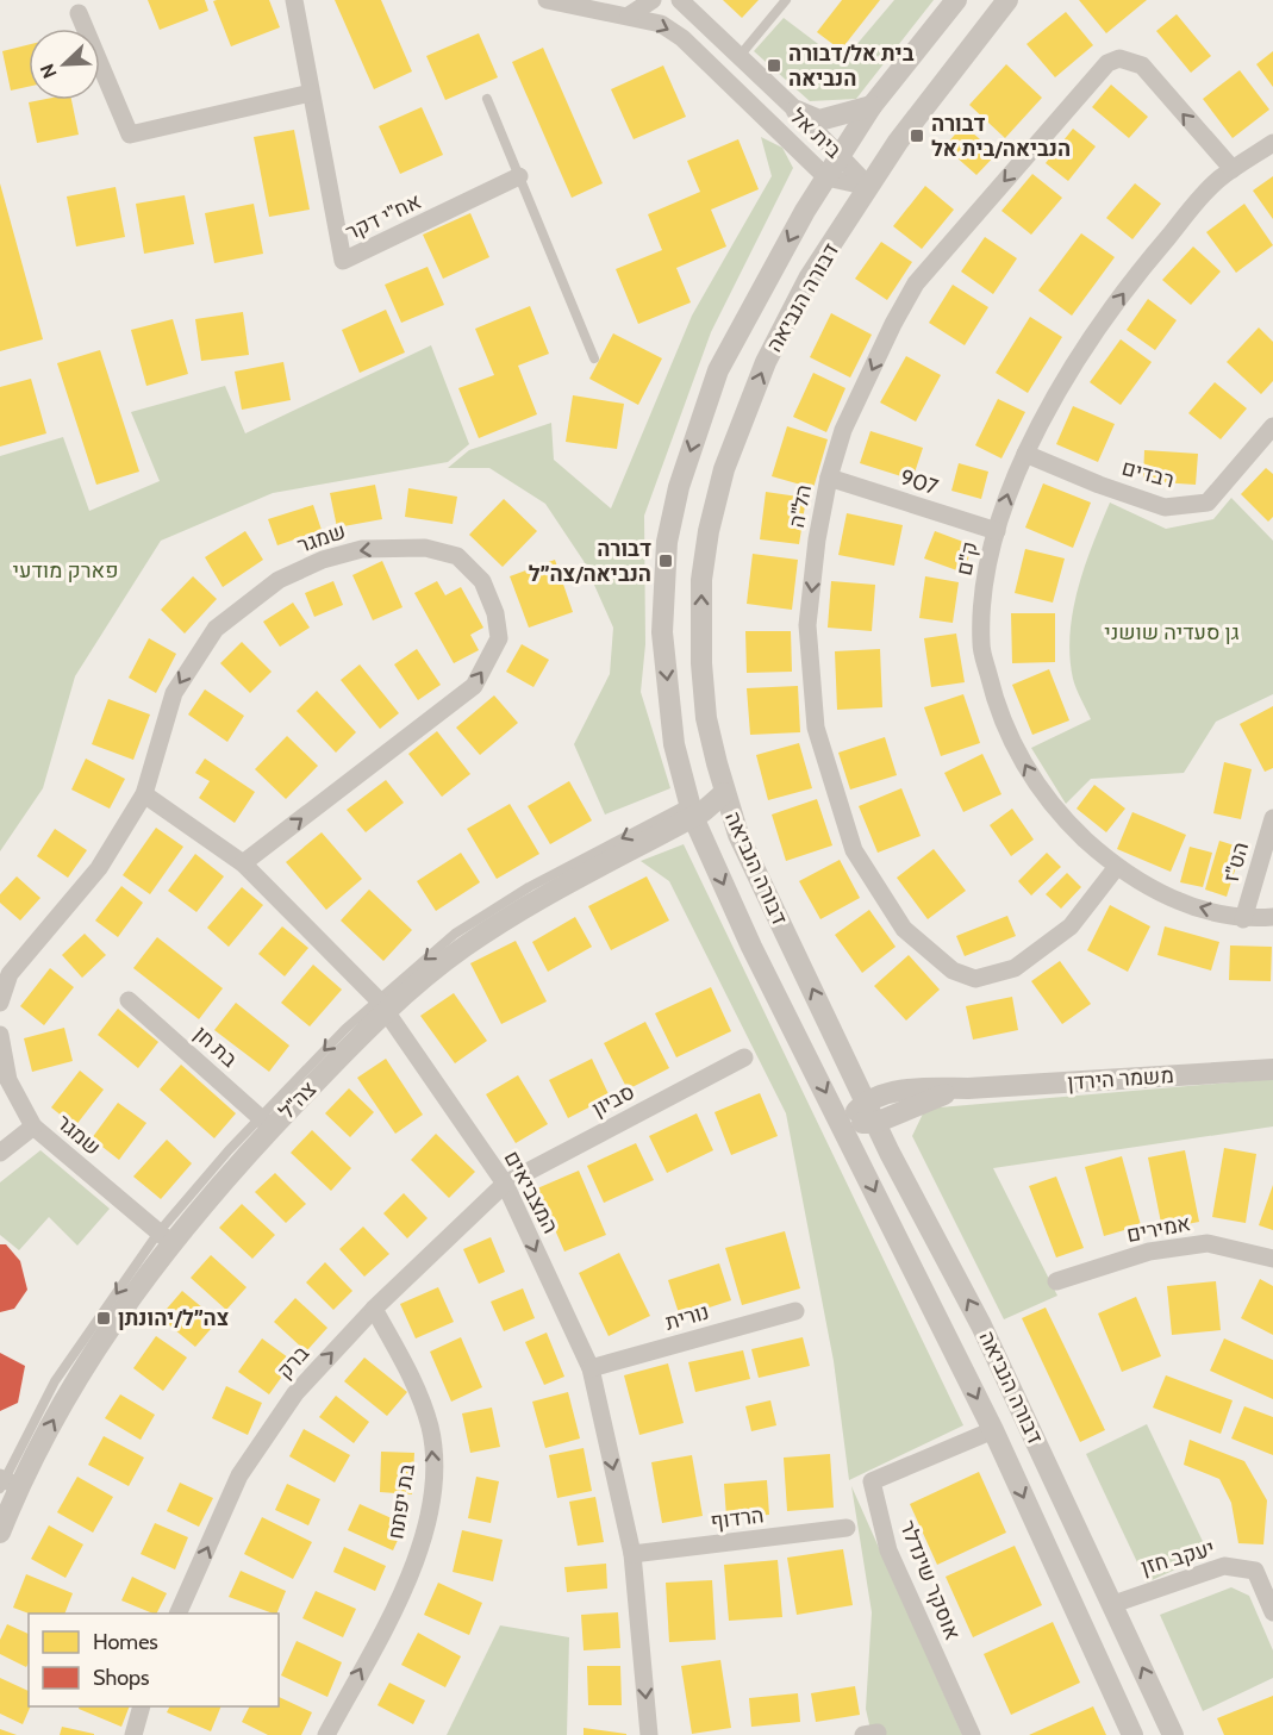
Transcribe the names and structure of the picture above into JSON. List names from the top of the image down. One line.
{"streets":{"street":["בית אל","אח\"י דקר","דבורה הנביאה","רבדים","907","הל\"ה","שמגר","ק\"ם","הט\"ז","בת חן","משמר הירדן","צה\"ל","סביון","המצביאים","אמירים","נורית","ברק","בת יפתח","הרדוף","יעקב חזן","אוסקר שינדלר"]},"crossings":[["בית אל","דבורה הנביאה"],["דבורה הנביאה","משמר הירדן"],["דבורה הנביאה","צה\"ל"],["דבורה הנביאה","יעקב חזן"],["דבורה הנביאה","אוסקר שינדלר"],["רבדים","ק\"ם"],["907","הל\"ה"],["907","ק\"ם"],["הל\"ה","ק\"ם"],["שמגר","צה\"ל"],["שמגר","המצביאים"],["ק\"ם","הט\"ז"],["בת חן","צה\"ל"],["צה\"ל","המצביאים"],["סביון","המצביאים"],["סביון","ברק"],["המצביאים","נורית"],["המצביאים","ברק"],["המצביאים","הרדוף"],["ברק","בת יפתח"]],"one_way":["המצביאים","ברק","בת יפתח"],"parks":["פארק מודעי","גן סעדיה שושני"],"places":{"transit":["בית אל/דבורה הנביאה","דבורה הנביאה/בית אל","דבורה הנביאה/צה״ל","צה״ל/יהונתן"]},"legend":["Homes","Shops"],"north":"bottom left"}
